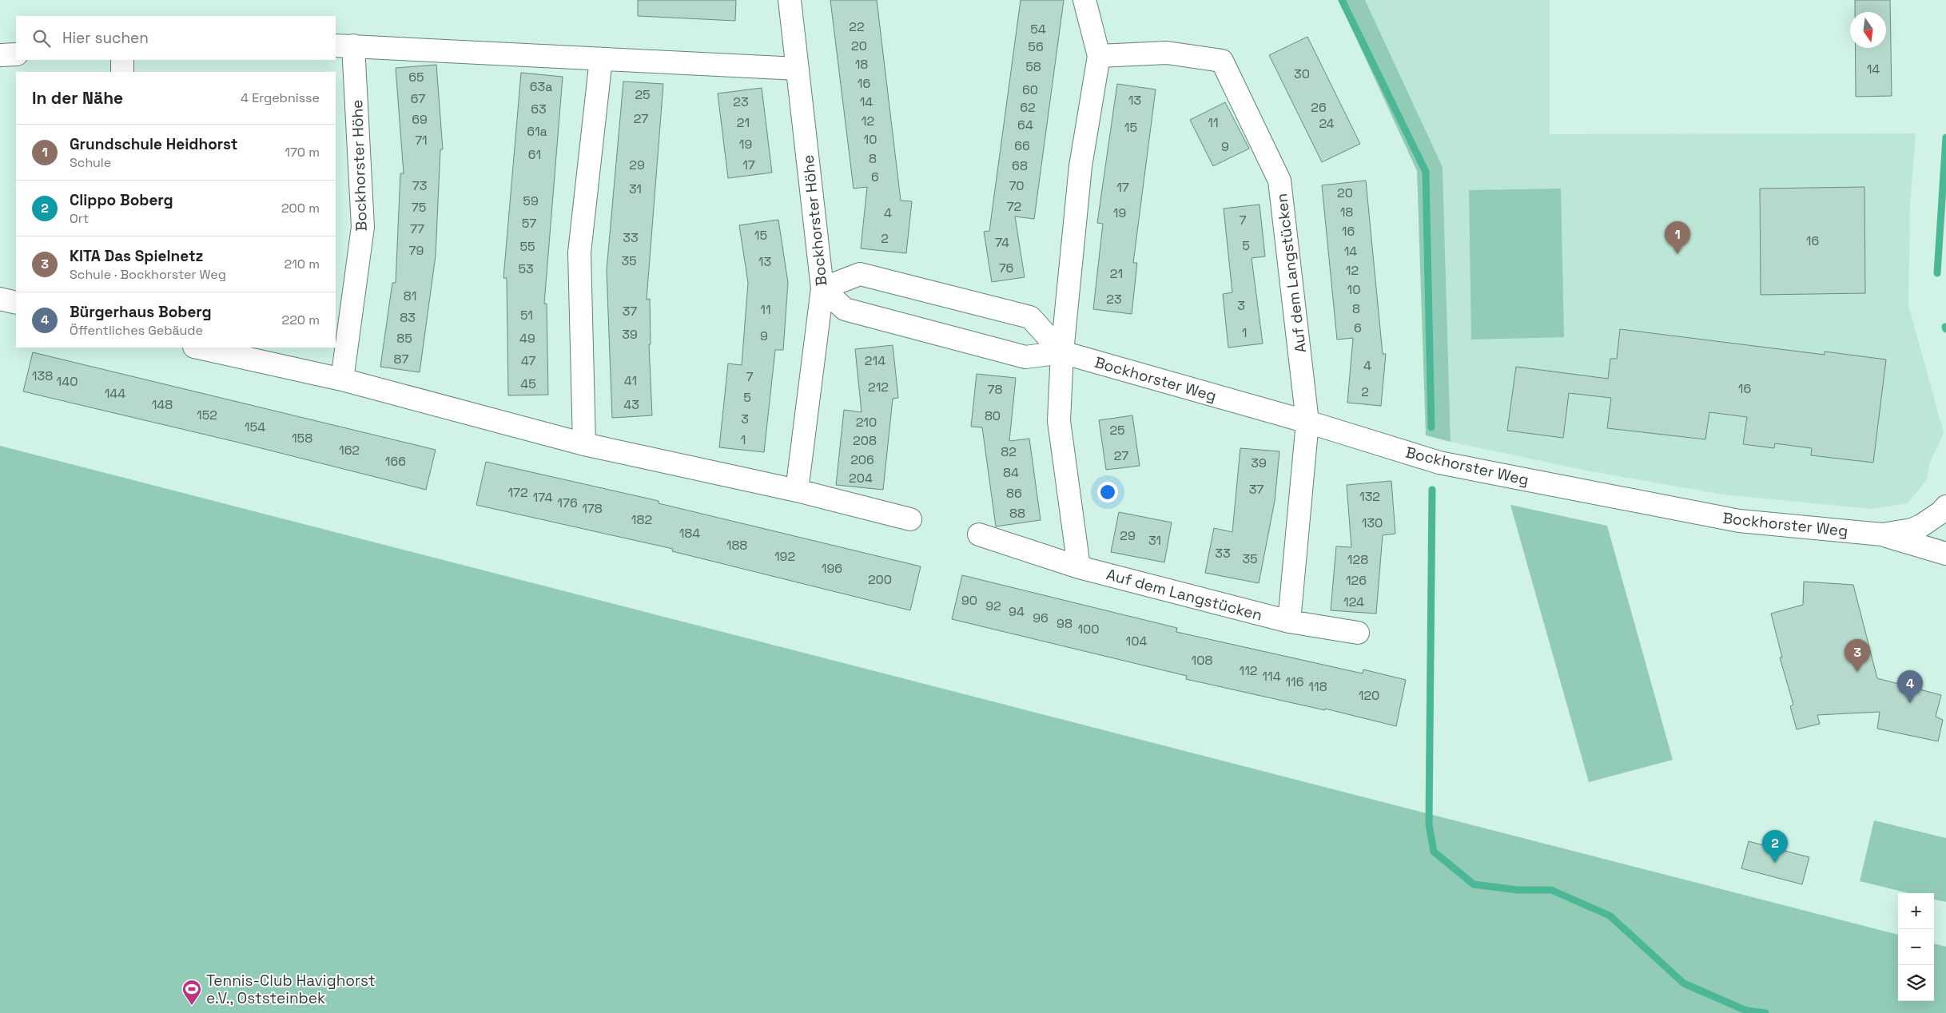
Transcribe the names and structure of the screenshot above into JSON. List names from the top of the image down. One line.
{"streets":{"street":["Bockhorster Höhe","Auf dem Langstücken","Bockhorster Weg"]},"crossings":[["Bockhorster Höhe","Bockhorster Weg"],["Auf dem Langstücken","Bockhorster Weg"]],"places":{"sports":["Tennis-Club Havighorst e.V., Oststeinbek"]},"house_numbers":["22","54","20","56","18","58","14","30","65","16","63a","60","25","67","13","23","14","62","26","63","27","69","12","21","11","24","64","15","61a","10","71","19","66","9","61","8","29","17","68","6","73","70","17","31","20","59","72","75","18","4","19","7","57","77","16","15","33","2","16","74","5","55","79","14","35","13","76","53","12","21","10","81","23","3","8","11","37","51","83","6","1","39","9","85","49","87","47","214","4","138","7","41","140","45","212","16","78","2","144","5","148","43","152","80","3","210","154","25","158","1","208","162","82","27","206","166","39","84","204","37","172","86","132","174","176","178","88","182","130","184","29","31","188","33","192","35","128","196","200","126","90","124","92","94","96","98","100","104","108","112","114","116","118","120"],"north":"bottom","page":{"search":"Hier suchen","heading":["In der Nähe","4 Ergebnisse"],"list":[{"mark":"1","name":"Grundschule Heidhorst","note":"Schule","value":"170 m"},{"mark":"2","name":"Clippo Boberg","note":"Ort","value":"200 m"},{"mark":"3","name":"KITA Das Spielnetz","note":"Schule · Bockhorster Weg","value":"210 m"},{"mark":"4","name":"Bürgerhaus Boberg","note":"Öffentliches Gebäude","value":"220 m"}],"pins":["1","3","4","2"],"map_buttons":["+","−"]}}
